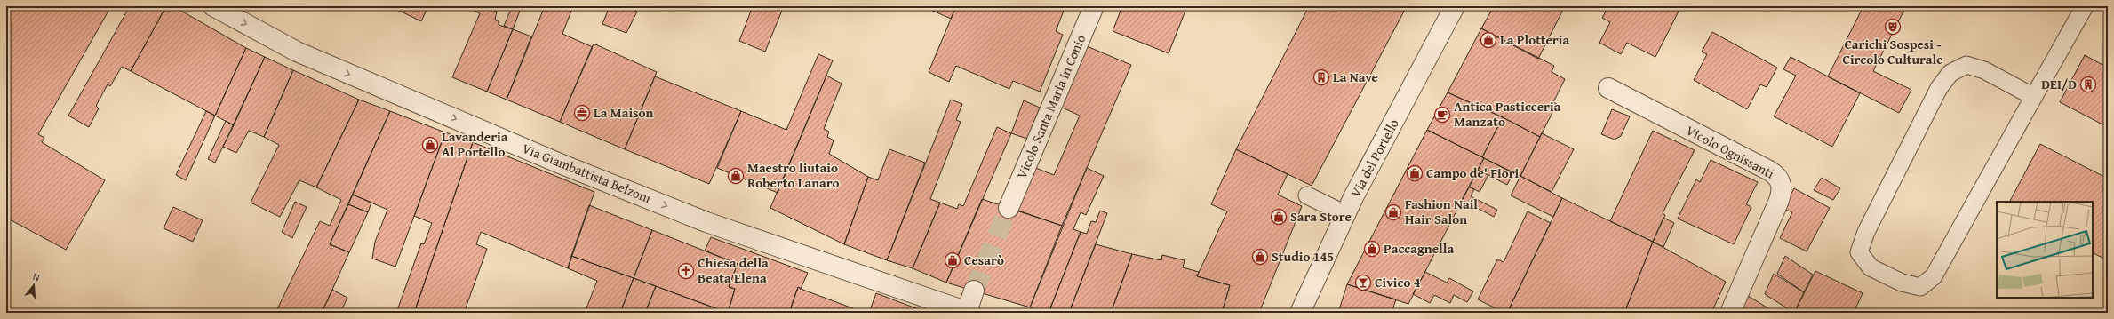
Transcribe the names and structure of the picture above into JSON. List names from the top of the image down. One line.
{"streets":{"street":["Vicolo Santa Maria in Conio","Vicolo Ognissanti","Via del Portello","Via Giambattista Belzoni"]},"one_way":["Via Giambattista Belzoni"],"places":{"theatre":["Carichi Sospesi - Circolo Culturale"],"shop":["La Plotteria","Lavanderia Al Portello","Campo de' Fiori","Maestro liutaio Roberto Lanaro","Fashion Nail Hair Salon","Sara Store","Paccagnella","Studio 145","Cesarò"],"building":["La Nave","DEI/D"],"office":["La Maison"],"cafe":["Antica Pasticceria Manzato"],"church":["Chiesa della Beata Elena"],"bar":["Civico 4"]},"north":"top"}
